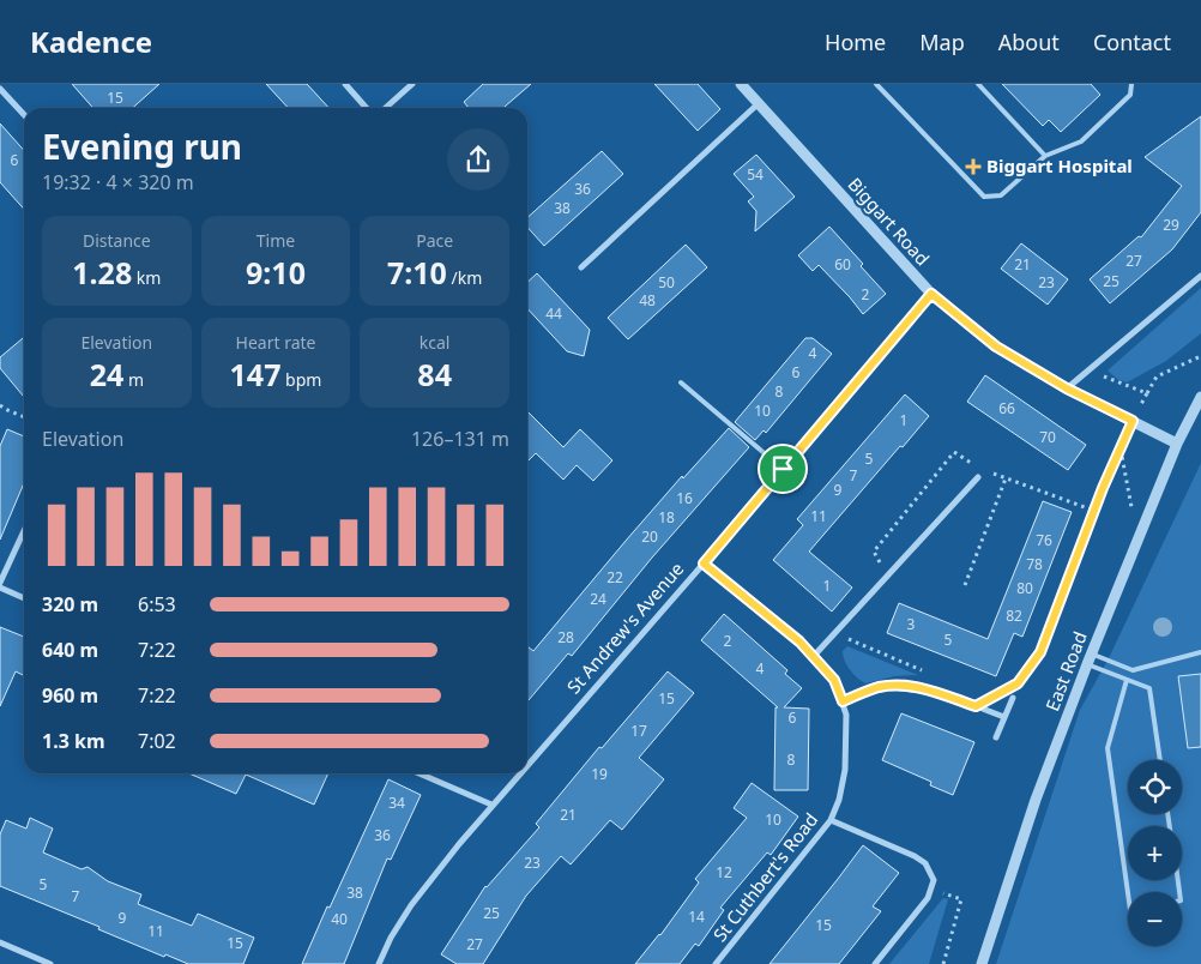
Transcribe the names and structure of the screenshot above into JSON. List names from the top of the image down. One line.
{"streets":{"street":["Biggart Road","St Andrew's Avenue","East Road","St Cuthbert's Road"]},"crossings":[["Biggart Road","St Andrew's Avenue"],["Biggart Road","East Road"],["St Andrew's Avenue","St Cuthbert's Road"]],"places":{"health":["Biggart Hospital"]},"house_numbers":["15","6","54","36","38","29","27","60","21","25","50","23","2","48","44","4","6","8","66","10","1","70","5","7","9","16","11","18","20","76","78","22","1","80","24","82","3","28","5","2","4","15","6","17","8","19","34","21","10","36","23","12","5","38","7","25","14","9","40","15","11","15","27"],"page":{"header":"Kadence","nav":["Home","Map","About","Contact"],"heading":["Evening run","19:32 · 4 × 320 m"],"stats":[["Distance","1.28 km"],["Time","9:10"],["Pace","7:10 /km"],["Elevation","24 m"],["Heart rate","147 bpm"],["kcal","84"]],"chart":["Elevation","126–131 m"],"list":[{"name":"320 m","note":"6:53"},{"name":"640 m","note":"7:22"},{"name":"960 m","note":"7:22"},{"name":"1.3 km","note":"7:02"}],"map_buttons":["+","−"]}}
